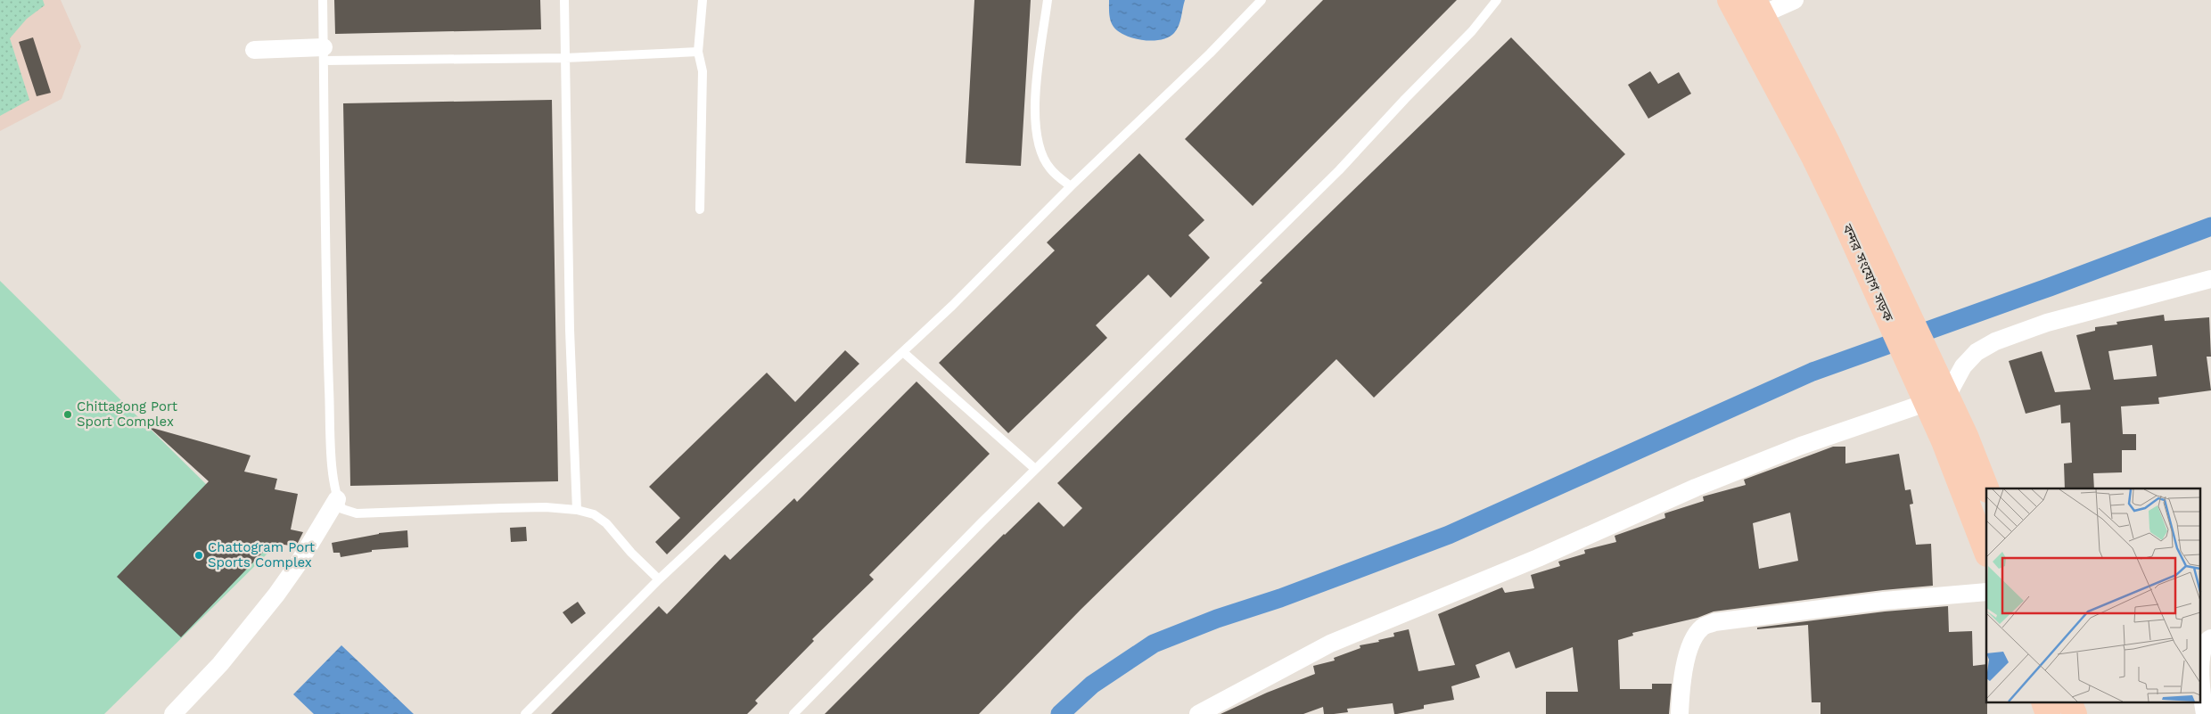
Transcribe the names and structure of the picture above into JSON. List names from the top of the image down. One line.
{"streets":{"highway":["বন্দর সংযোগ সড়ক"]},"places":["Chittagong Port Sport Complex","Chattogram Port Sports Complex"]}
